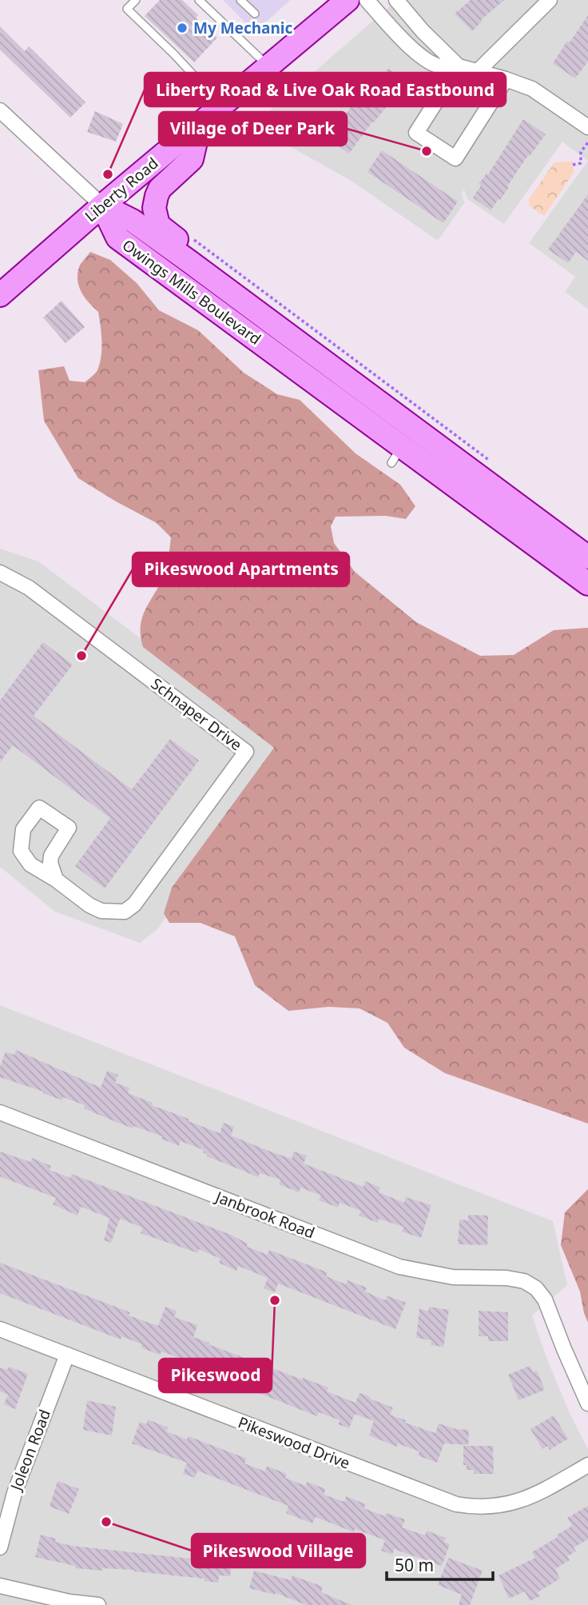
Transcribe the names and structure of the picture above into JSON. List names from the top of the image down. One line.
{"streets":{"main road":["Liberty Road","Owings Mills Boulevard"],"street":["Schnaper Drive","Janbrook Road","Pikeswood Drive","Joleon Road"]},"crossings":[["Liberty Road","Owings Mills Boulevard"],["Pikeswood Drive","Joleon Road"]],"places":["My Mechanic","Village of Deer Park","Liberty Road & Live Oak Road Eastbound","Pikeswood Apartments","Pikeswood","Pikeswood Village"],"scale_bar":"50 m"}
